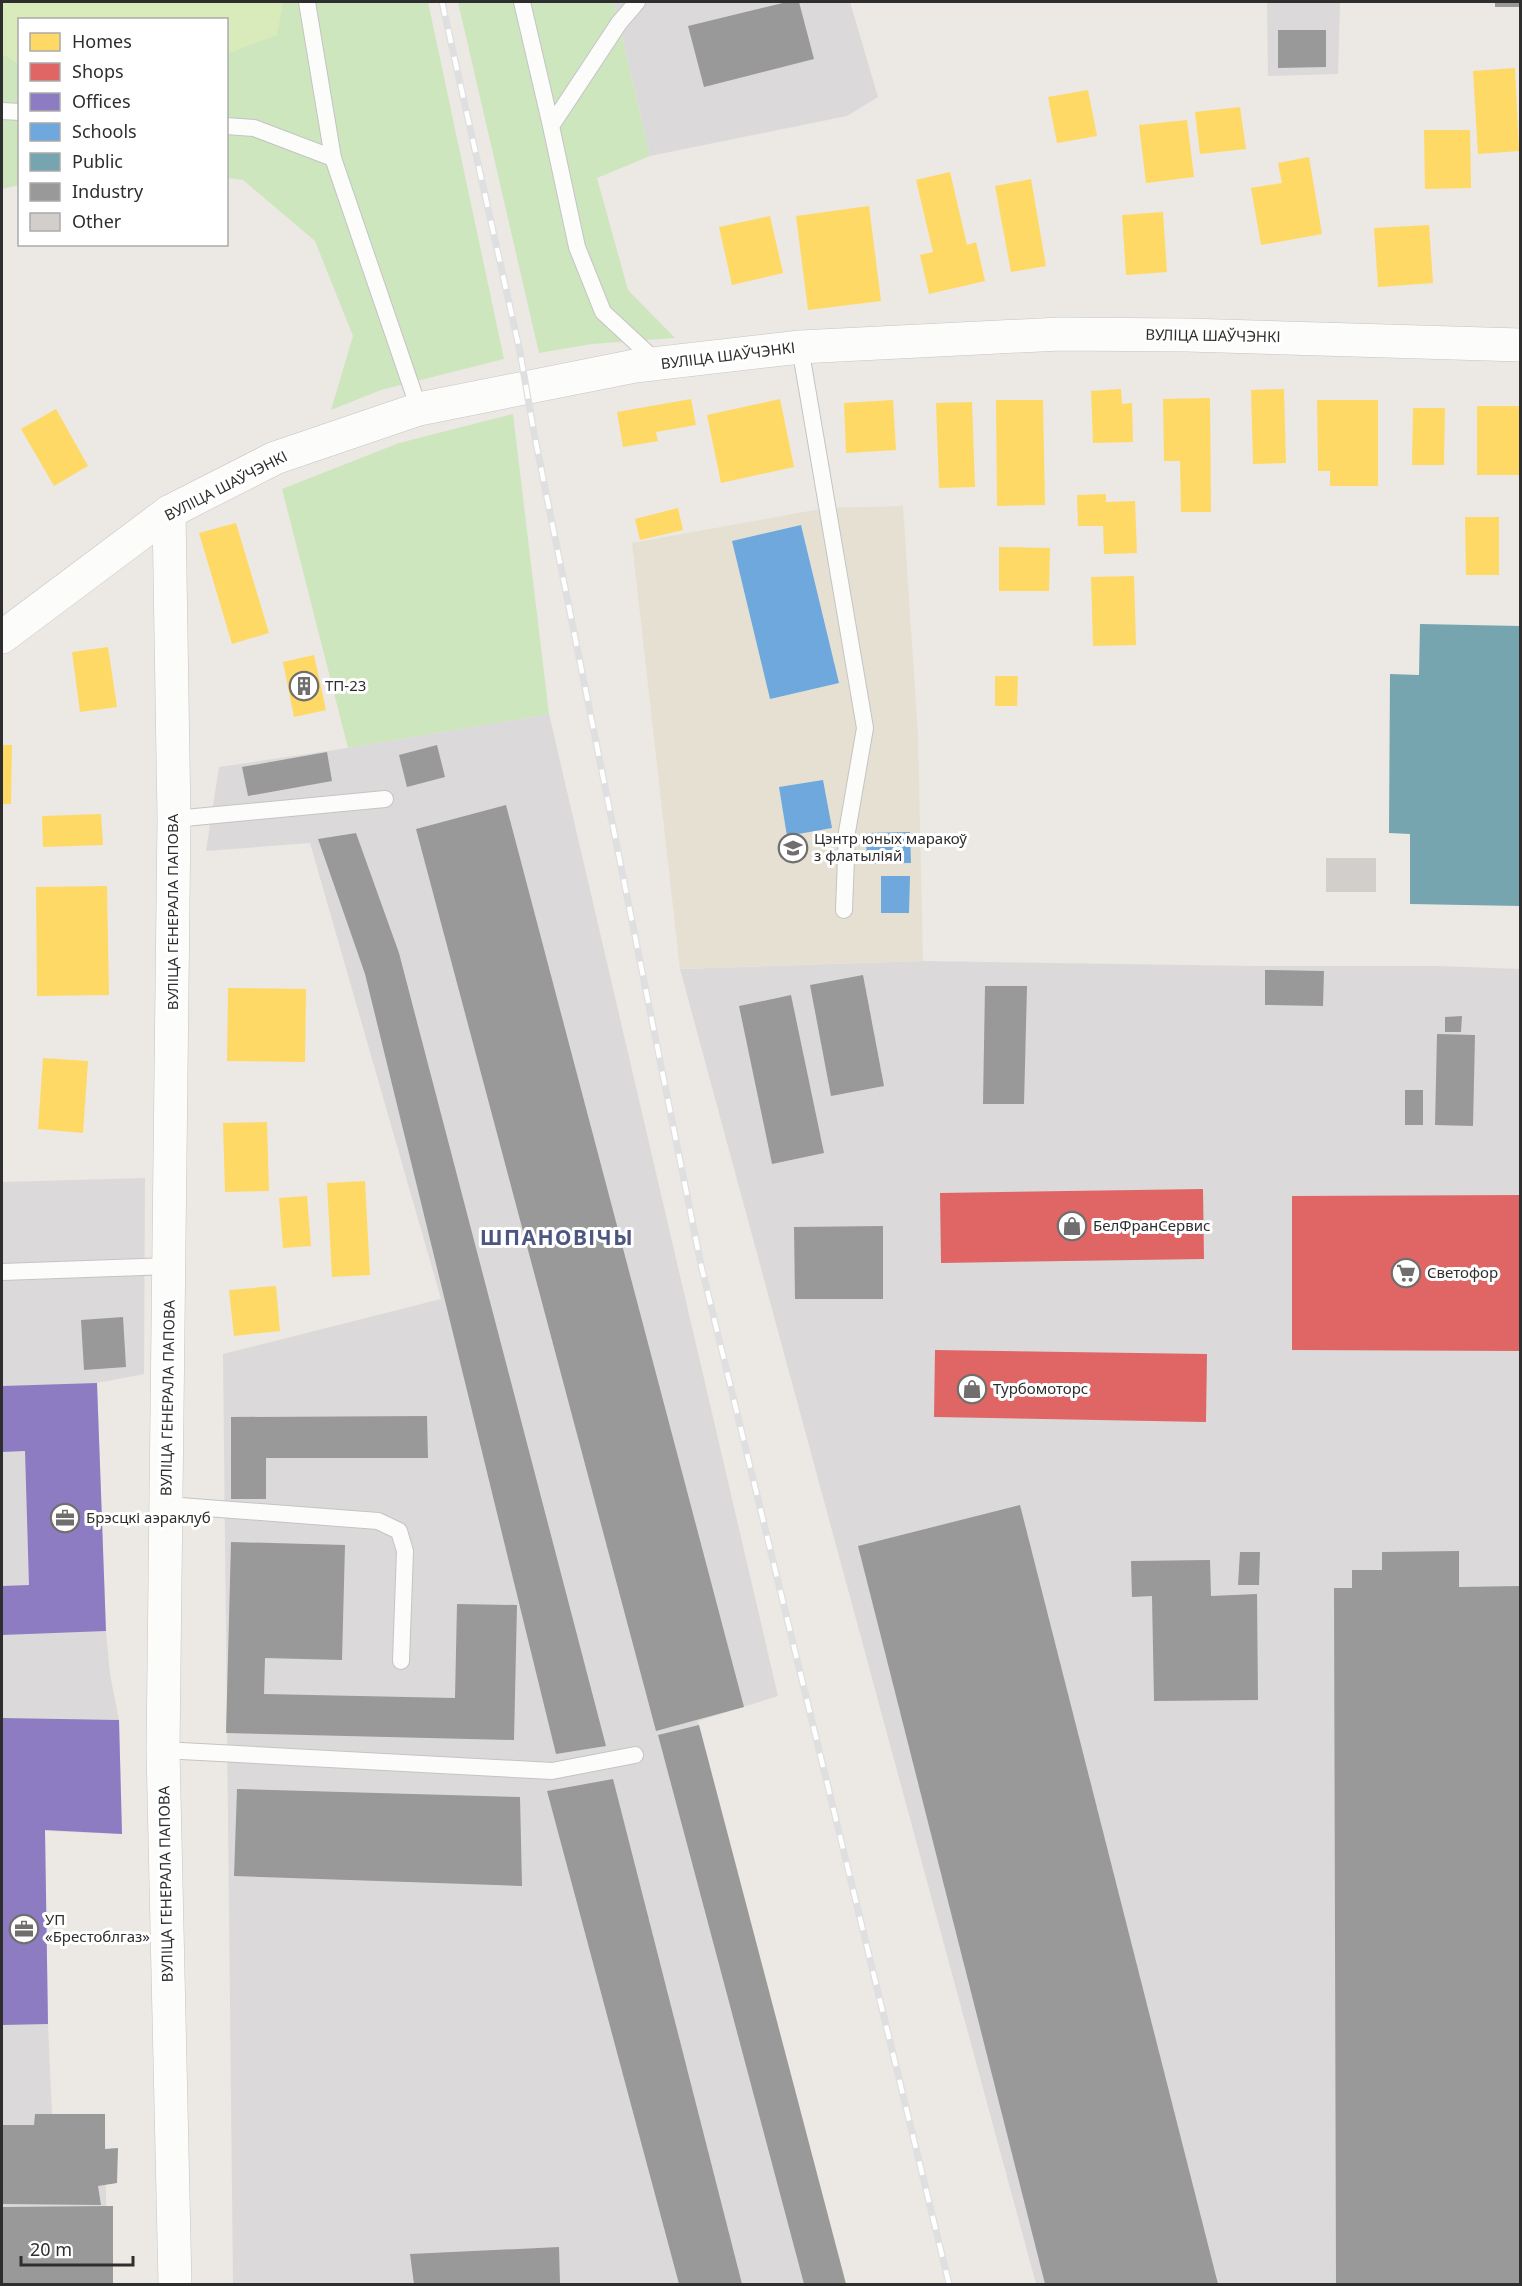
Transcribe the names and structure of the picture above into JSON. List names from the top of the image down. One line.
{"streets":{"street":["ВУЛІЦА ШАЎЧЭНКІ","ВУЛІЦА ГЕНЕРАЛА ПАПОВА"]},"crossings":[["ВУЛІЦА ШАЎЧЭНКІ","ВУЛІЦА ГЕНЕРАЛА ПАПОВА"]],"districts":["ШПАНОВІЧЫ"],"places":{"building":["ТП-23"],"school or university":["Цэнтр юных маракоў з флатыліяй"],"shop":["БелФранСервис","Турбомоторс"],"supermarket":["Светофор"],"office":["Брэсцкі аэраклуб","УП «Брестоблгаз»"]},"legend":["Homes","Shops","Offices","Schools","Public","Industry","Other"],"scale_bar":"20 m"}
